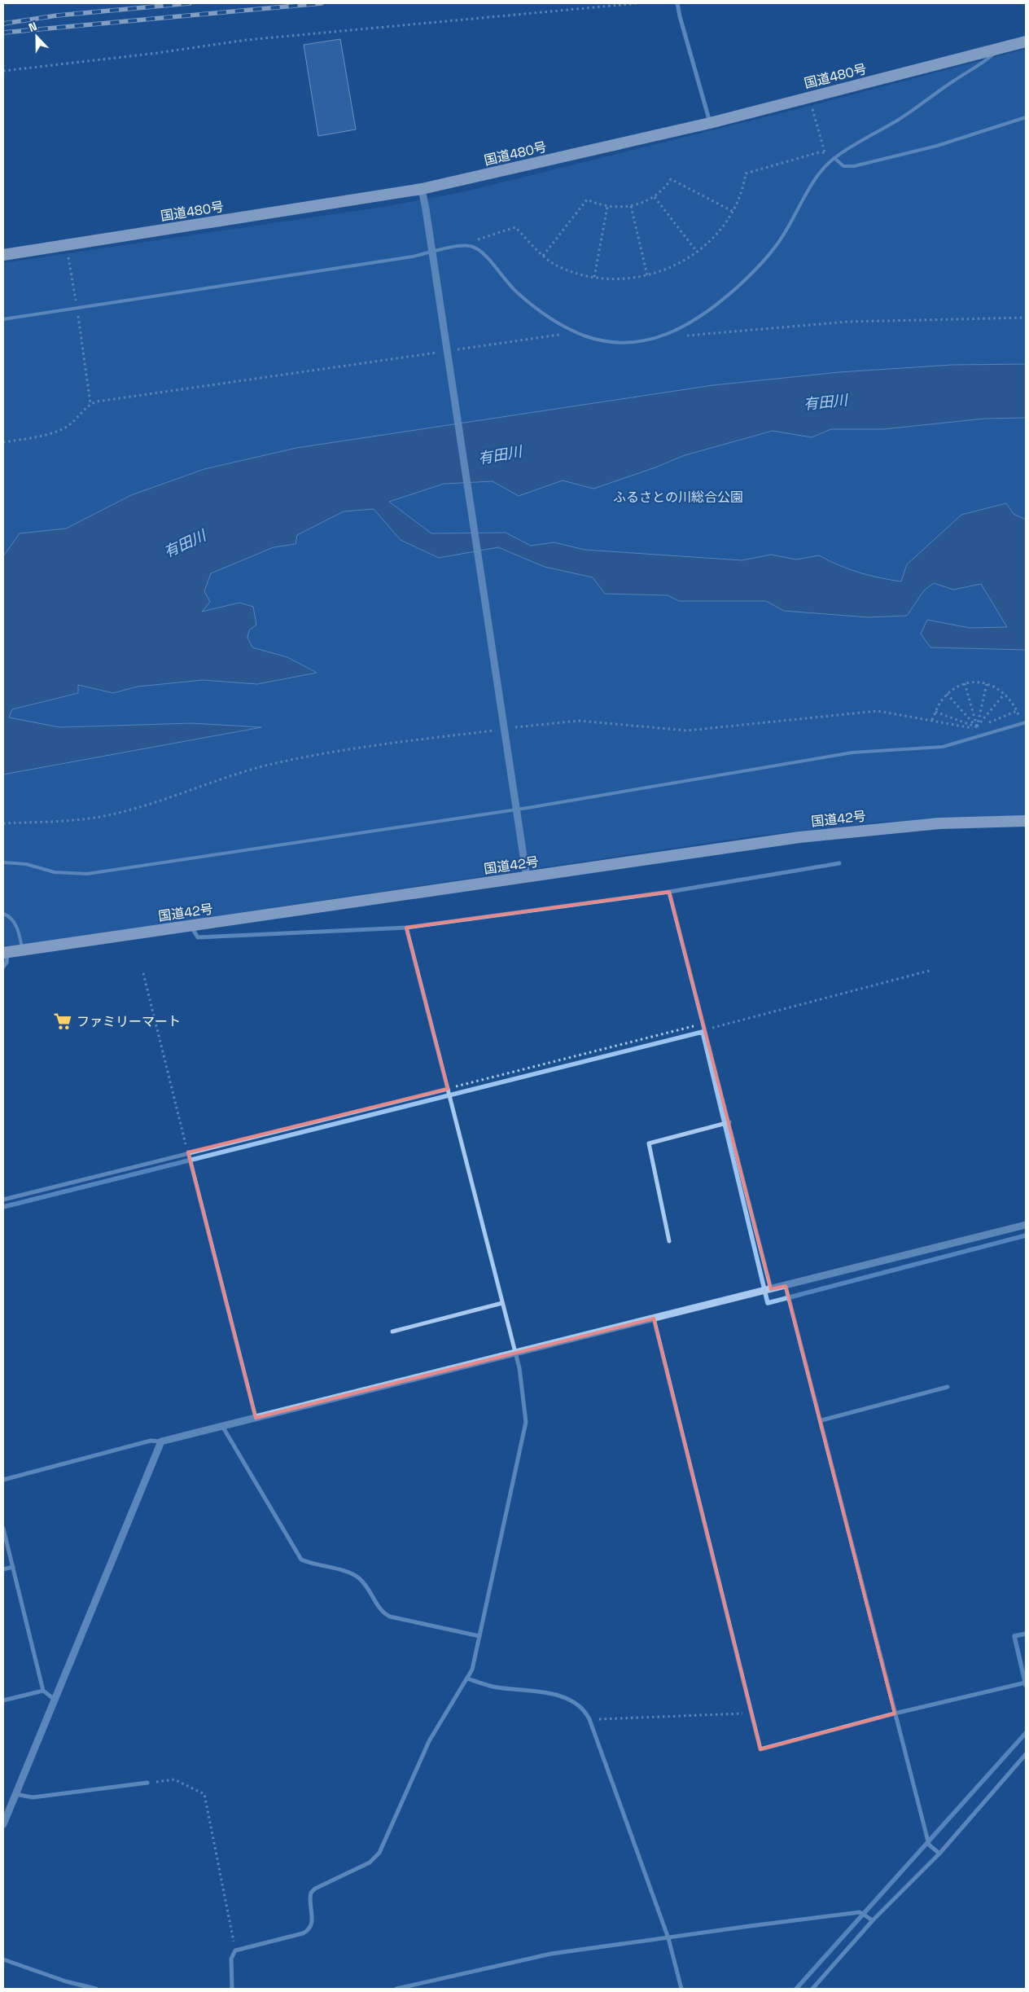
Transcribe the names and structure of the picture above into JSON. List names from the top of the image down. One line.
{"streets":{"highway":["国道480号","国道42号"]},"water":["有田川"],"parks":["ふるさとの川総合公園"],"places":{"supermarket":["ファミリーマート"]},"north":"top"}
